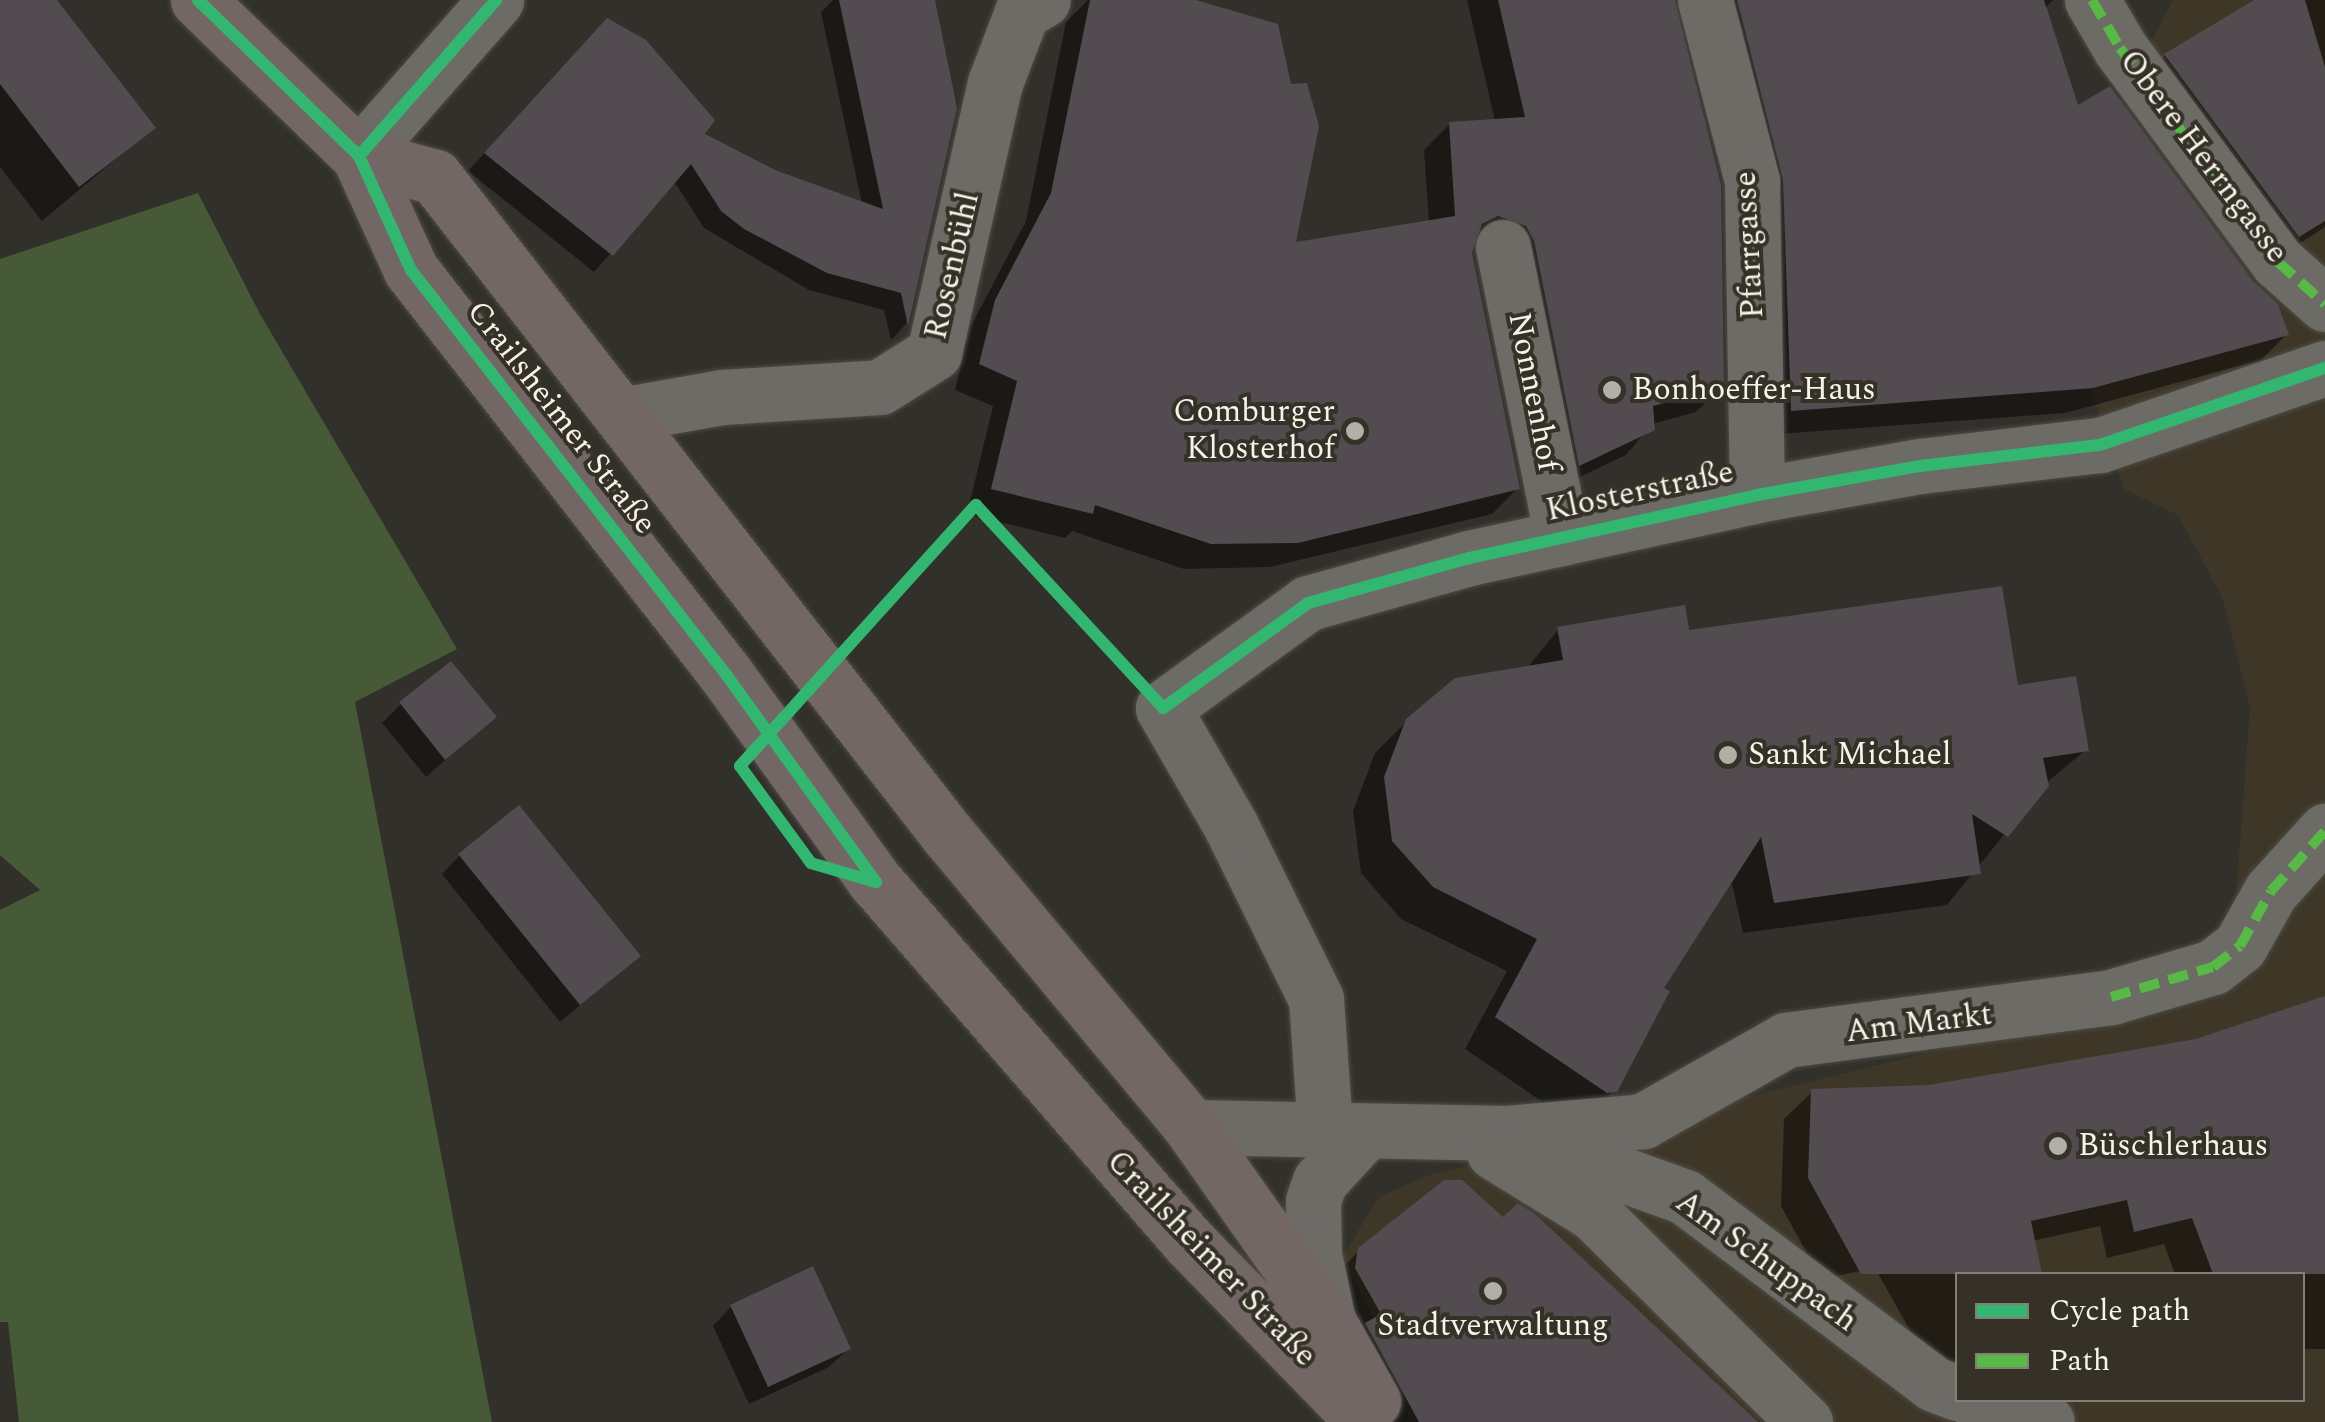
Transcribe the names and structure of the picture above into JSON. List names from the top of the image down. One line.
{"streets":{"main road":["Crailsheimer Straße"],"street":["Obere Herrngasse","Pfarrgasse","Rosenbühl","Nonnenhof","Klosterstraße","Am Markt","Am Schuppach"]},"crossings":[["Pfarrgasse","Klosterstraße"],["Rosenbühl","Crailsheimer Straße"],["Nonnenhof","Klosterstraße"],["Am Markt","Am Schuppach"]],"places":["Bonhoeffer-Haus","Comburger Klosterhof","Sankt Michael","Büschlerhaus","Stadtverwaltung"],"legend":["Cycle path","Path"]}
